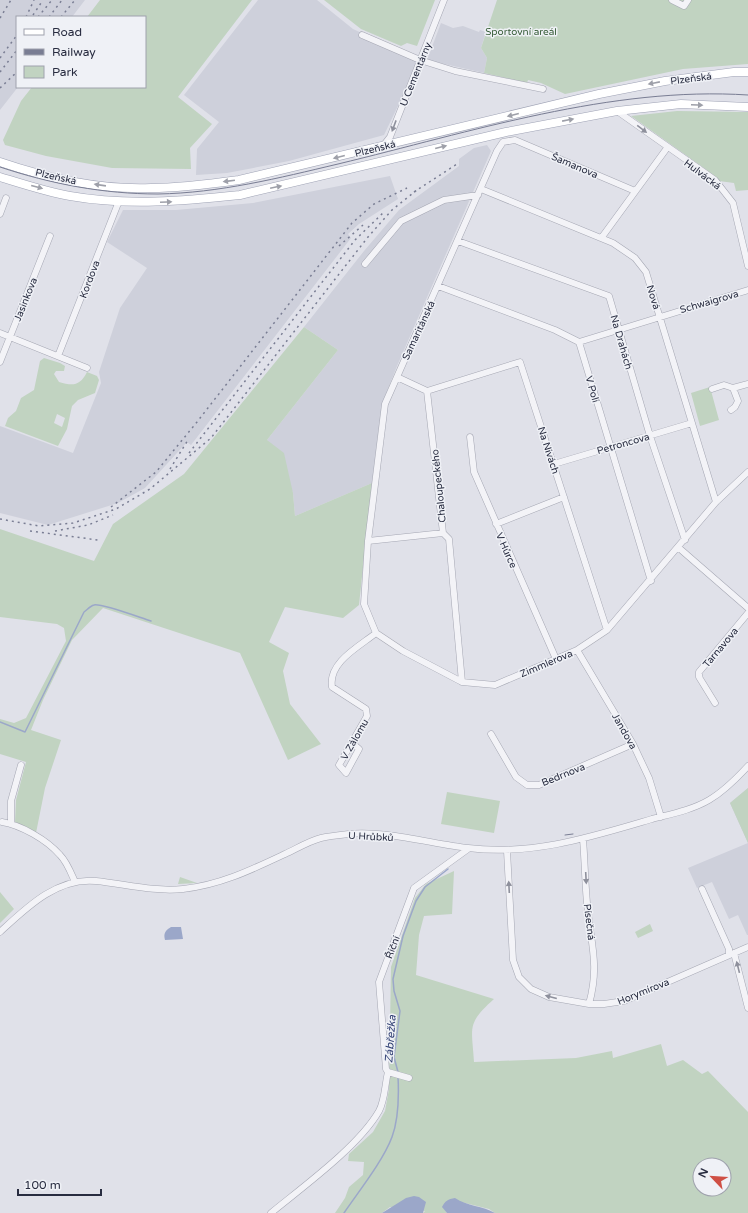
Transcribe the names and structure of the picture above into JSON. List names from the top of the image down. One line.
{"streets":{"main road":["Plzeňská"],"street":["U Cementárny","Šamanova","Hulvácká","Kordova","Nová","Jasinkova","Schwaigrova","Samaritánská","Na Drahách","V Poli","Petroncova","Na Nivách","Chaloupeckého","V Hůrce","Tarnavova","Zimmlerova","Jandova","V Zálomu","Bedrnova","U Hrůbků","Písečná","Říční","Horymírova"]},"crossings":[["U Cementárny","Plzeňská"],["Plzeňská","Hulvácká"],["Plzeňská","Kordova"],["Šamanova","Samaritánská"],["Nová","Schwaigrova"],["Nová","Samaritánská"],["Nová","Petroncova"],["Nová","Zimmlerova"],["Schwaigrova","Na Drahách"],["Schwaigrova","V Poli"],["Samaritánská","Na Drahách"],["Na Drahách","Petroncova"],["Na Drahách","Zimmlerova"],["V Poli","Petroncova"],["V Poli","Zimmlerova"],["Petroncova","Na Nivách"],["Na Nivách","Chaloupeckého"],["Na Nivách","Zimmlerova"],["Chaloupeckého","Zimmlerova"],["V Hůrce","Zimmlerova"],["Zimmlerova","Jandova"],["Zimmlerova","V Zálomu"],["Jandova","Bedrnova"],["Jandova","U Hrůbků"],["U Hrůbků","Písečná"],["U Hrůbků","Říční"],["U Hrůbků","Horymírova"],["Písečná","Horymírova"]],"one_way":["U Cementárny","Písečná","Horymírova"],"water":["Zábřežka"],"parks":["Sportovní areál"],"legend":["Road","Railway","Park"],"scale_bar":"100 m","north":"top left"}
